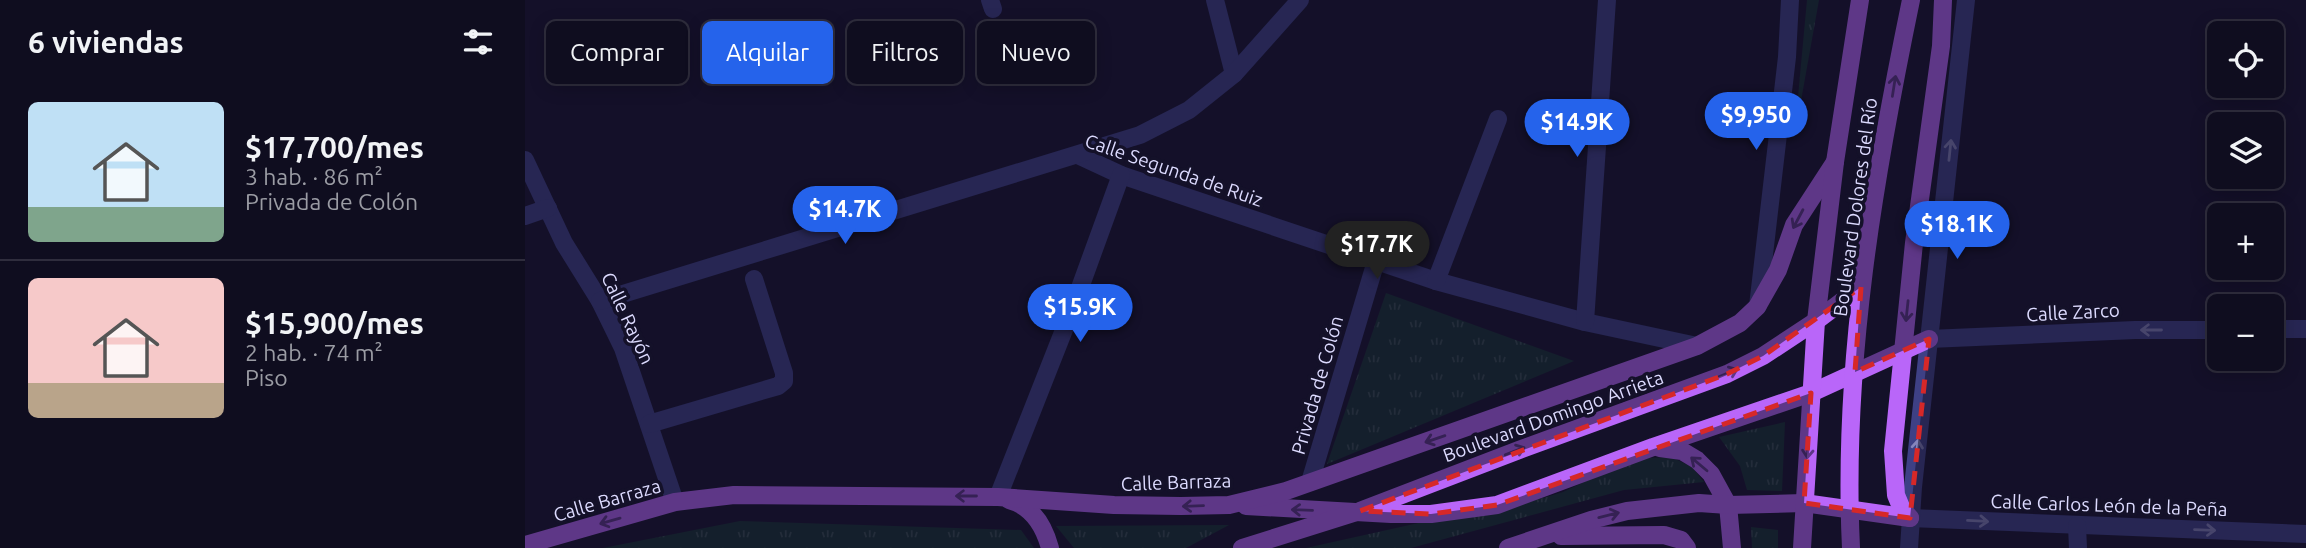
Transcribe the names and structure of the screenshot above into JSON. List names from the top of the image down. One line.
{"streets":{"main road":["Boulevard Dolores del Río","Boulevard Domingo Arrieta","Calle Barraza"],"street":["Calle Segunda de Ruiz","Calle Zarco","Calle Rayón","Privada de Colón","Calle Carlos León de la Peña"]},"crossings":[["Calle Segunda de Ruiz","Calle Rayón"],["Calle Segunda de Ruiz","Privada de Colón"],["Calle Segunda de Ruiz","Calle Barraza"],["Boulevard Dolores del Río","Boulevard Domingo Arrieta"],["Boulevard Dolores del Río","Calle Barraza"],["Calle Rayón","Calle Barraza"],["Privada de Colón","Calle Barraza"]],"one_way":["Calle Zarco","Calle Carlos León de la Peña"],"page":{"heading":"6 viviendas","map_buttons":["+","−"],"chip":["Comprar","Alquilar","Filtros","Nuevo"],"list":[{"name":"$17,700/mes","note":"3 hab. · 86 m² · Privada de Colón"},{"name":"$15,900/mes","note":"2 hab. · 74 m² · Piso"}],"price":["$9,950","$14.9K","$14.7K","$18.1K","$17.7K","$15.9K"]}}
